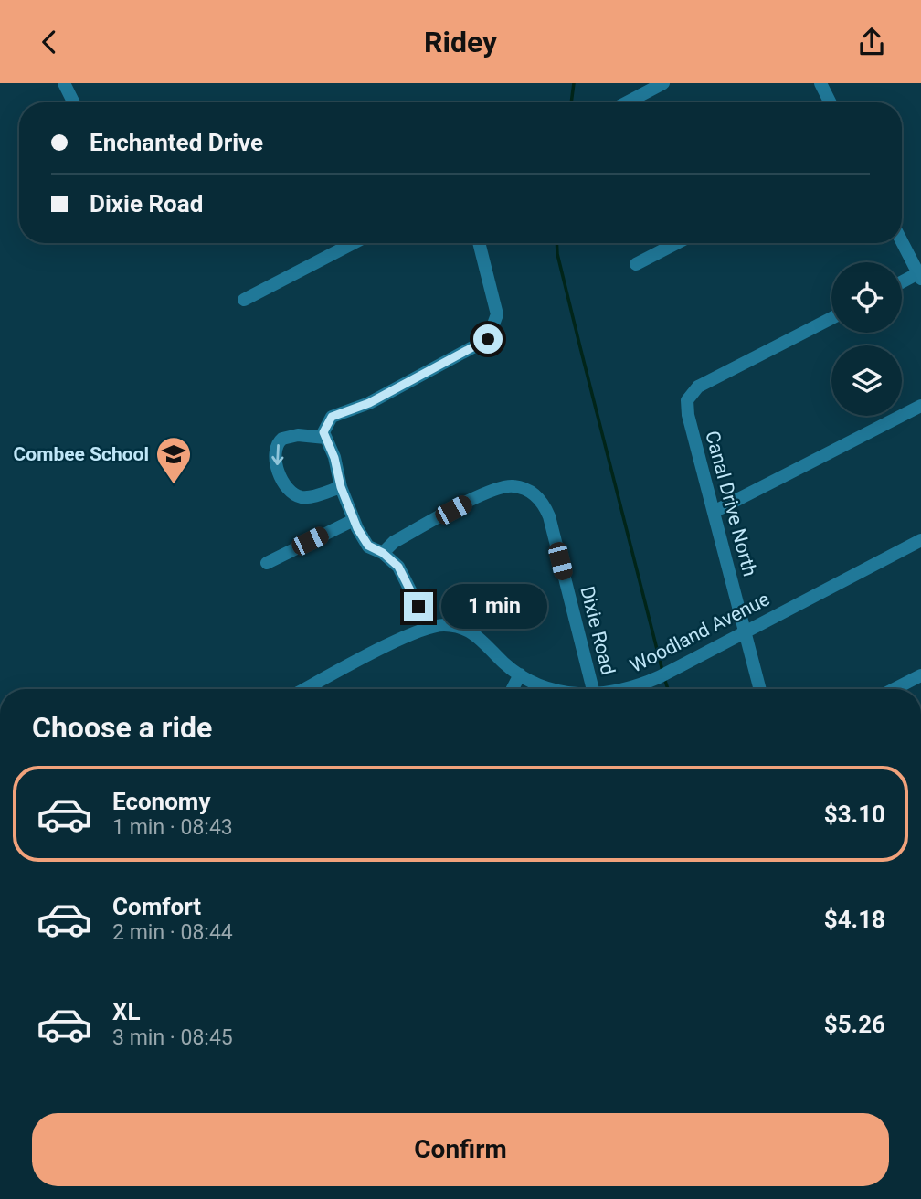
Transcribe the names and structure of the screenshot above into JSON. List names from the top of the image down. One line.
{"streets":{"street":["Canal Drive North","Dixie Road","Woodland Avenue"]},"crossings":[["Canal Drive North","Woodland Avenue"]],"places":{"school or university":["Combee School"]},"page":{"header":"Ridey","banner":["Enchanted Drive","Dixie Road"],"bubble":"1 min","heading":"Choose a ride","list":[{"name":"Economy","note":"1 min · 08:43","value":"$3.10"},{"name":"Comfort","note":"2 min · 08:44","value":"$4.18"},{"name":"XL","note":"3 min · 08:45","value":"$5.26"}],"buttons":"Confirm"}}
